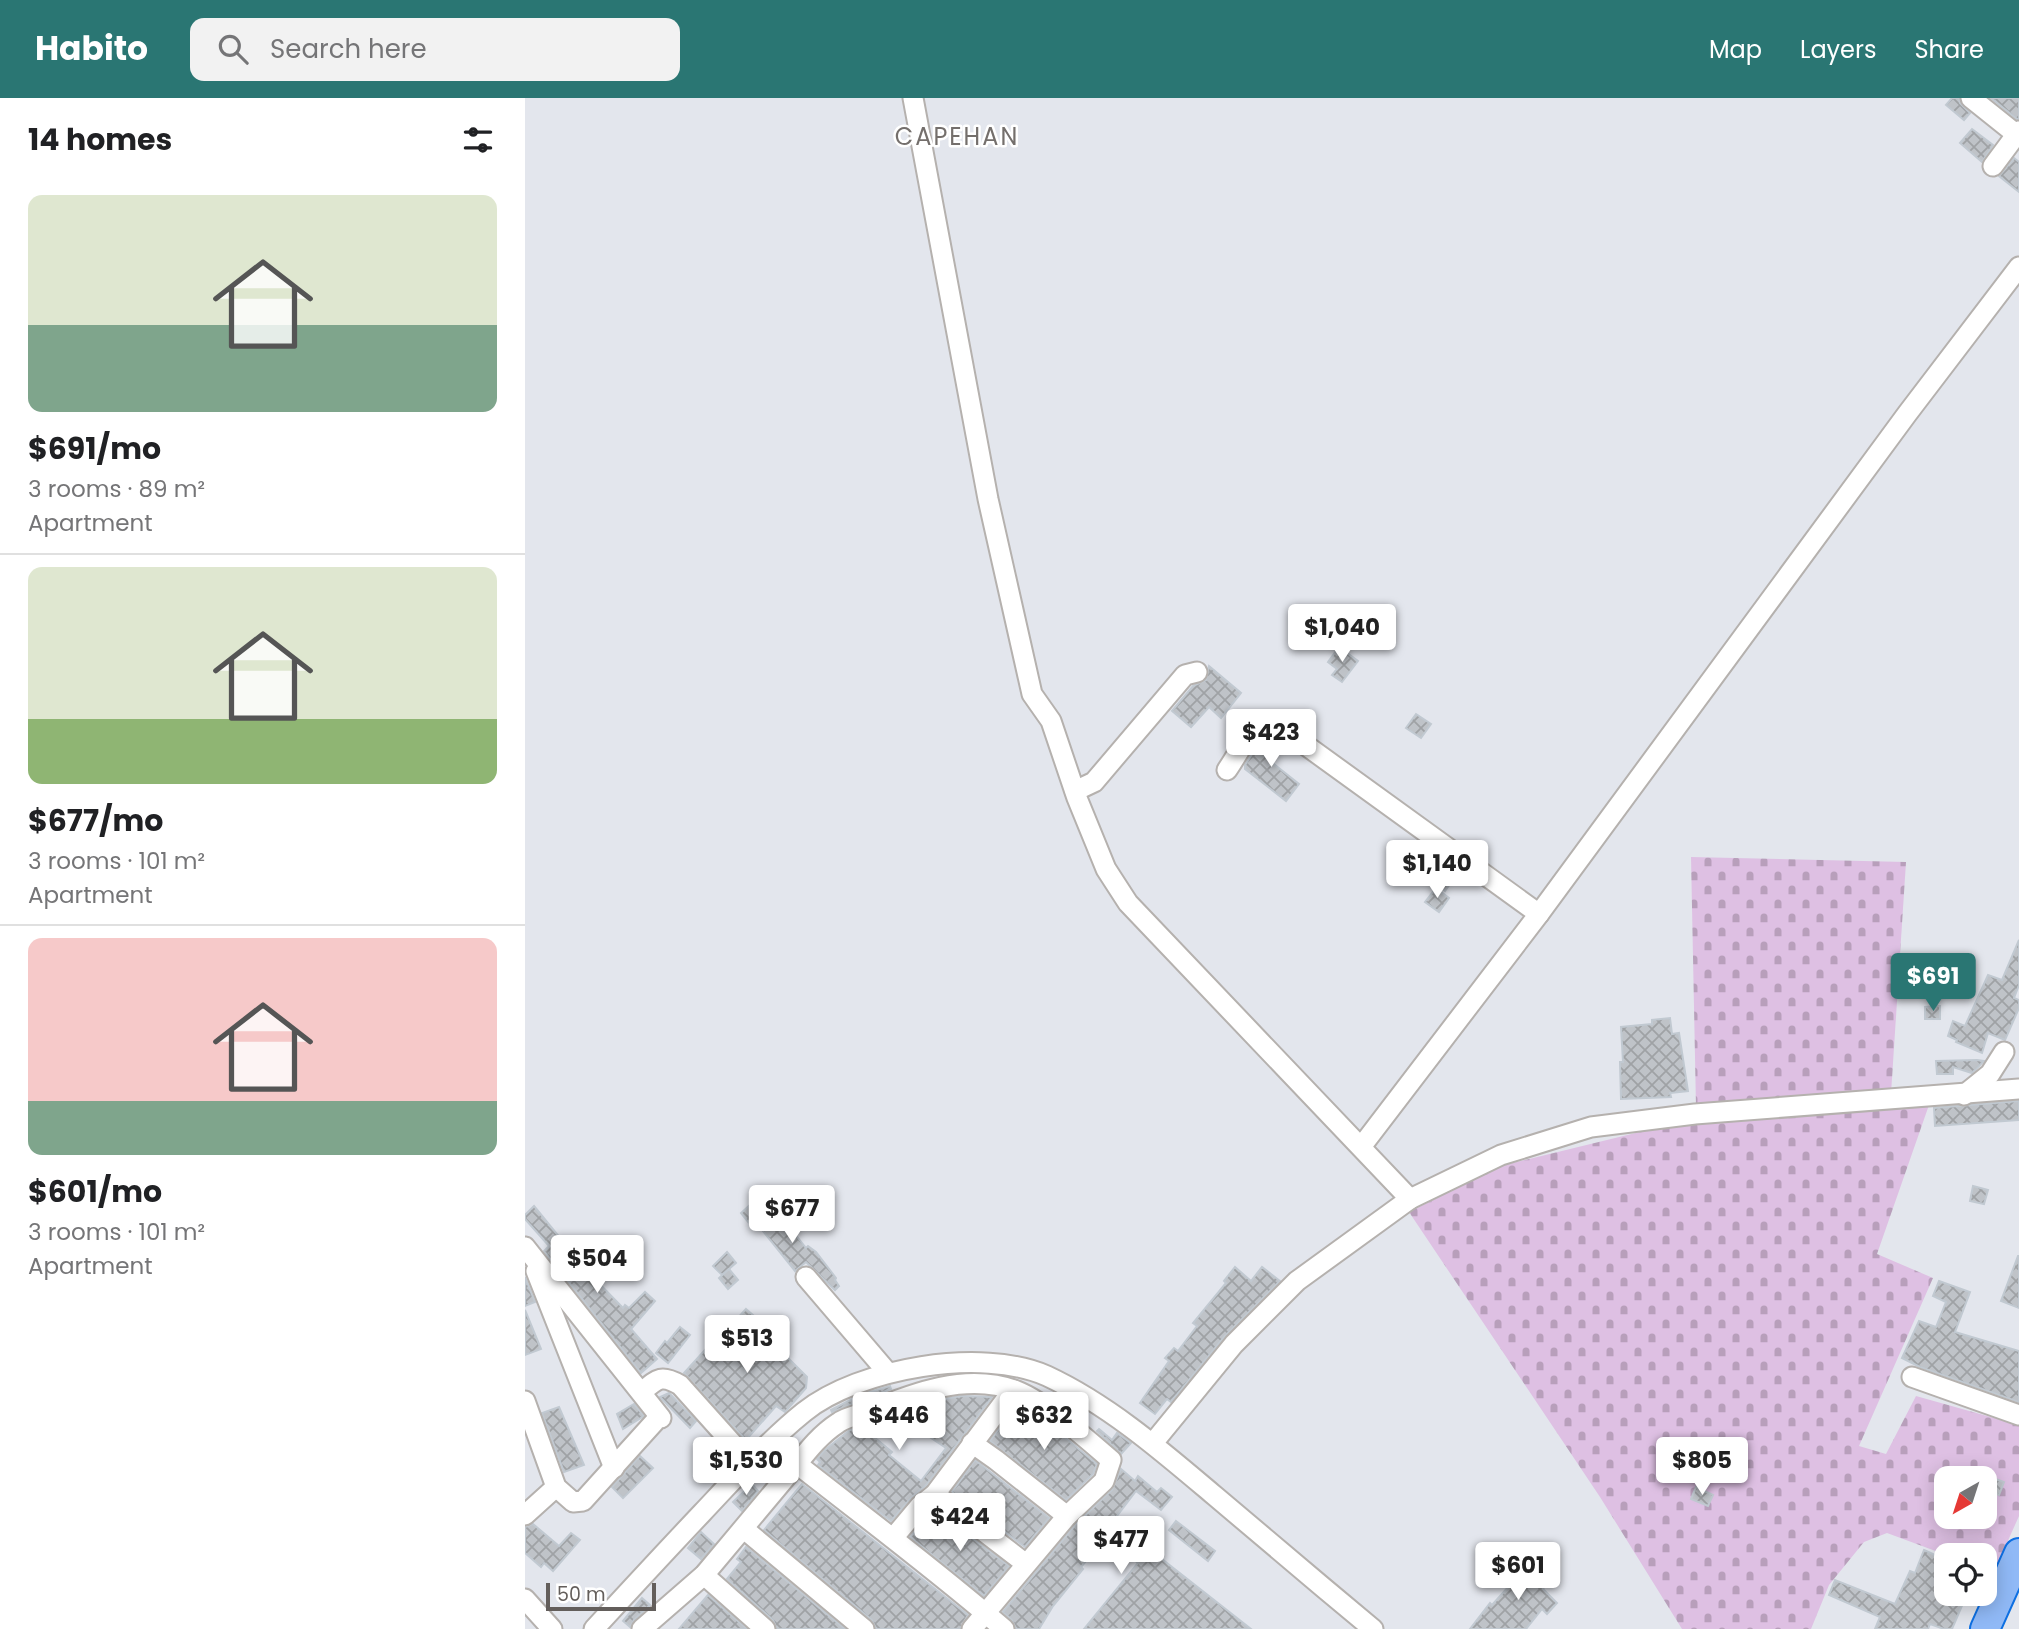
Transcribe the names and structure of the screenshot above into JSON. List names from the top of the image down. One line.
{"districts":["CAPEHAN"],"scale_bar":"50 m","north":"bottom left","page":{"header":"Habito","search":"Search here","nav":["Map","Layers","Share"],"heading":"14 homes","list":[{"name":"$691/mo","note":"3 rooms · 89 m² · Apartment"},{"name":"$677/mo","note":"3 rooms · 101 m² · Apartment"},{"name":"$601/mo","note":"3 rooms · 101 m² · Apartment"}],"price":["$1,040","$423","$1,140","$691","$677","$504","$513","$446","$632","$1,530","$805","$424","$477","$601"],"scale":"50 m"}}
